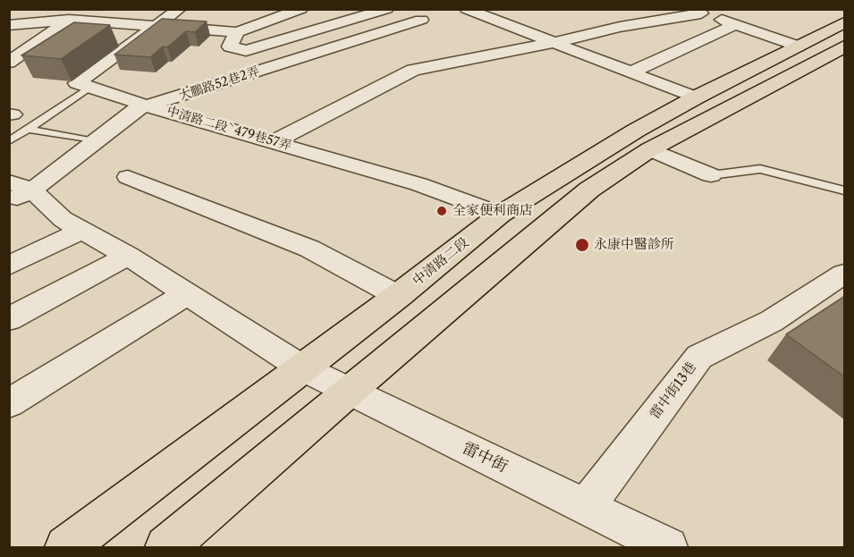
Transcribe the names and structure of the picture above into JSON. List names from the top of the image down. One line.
{"streets":{"main road":["中清路二段"],"street":["大鵬路52巷2弄","中清路二段ˋ479巷57弄","雷中街13巷","雷中街"]},"crossings":[["大鵬路52巷2弄","中清路二段ˋ479巷57弄"],["大鵬路52巷2弄","雷中街"],["中清路二段ˋ479巷57弄","中清路二段"],["中清路二段","雷中街"],["雷中街13巷","雷中街"]],"places":["全家便利商店","永康中醫診所"]}
